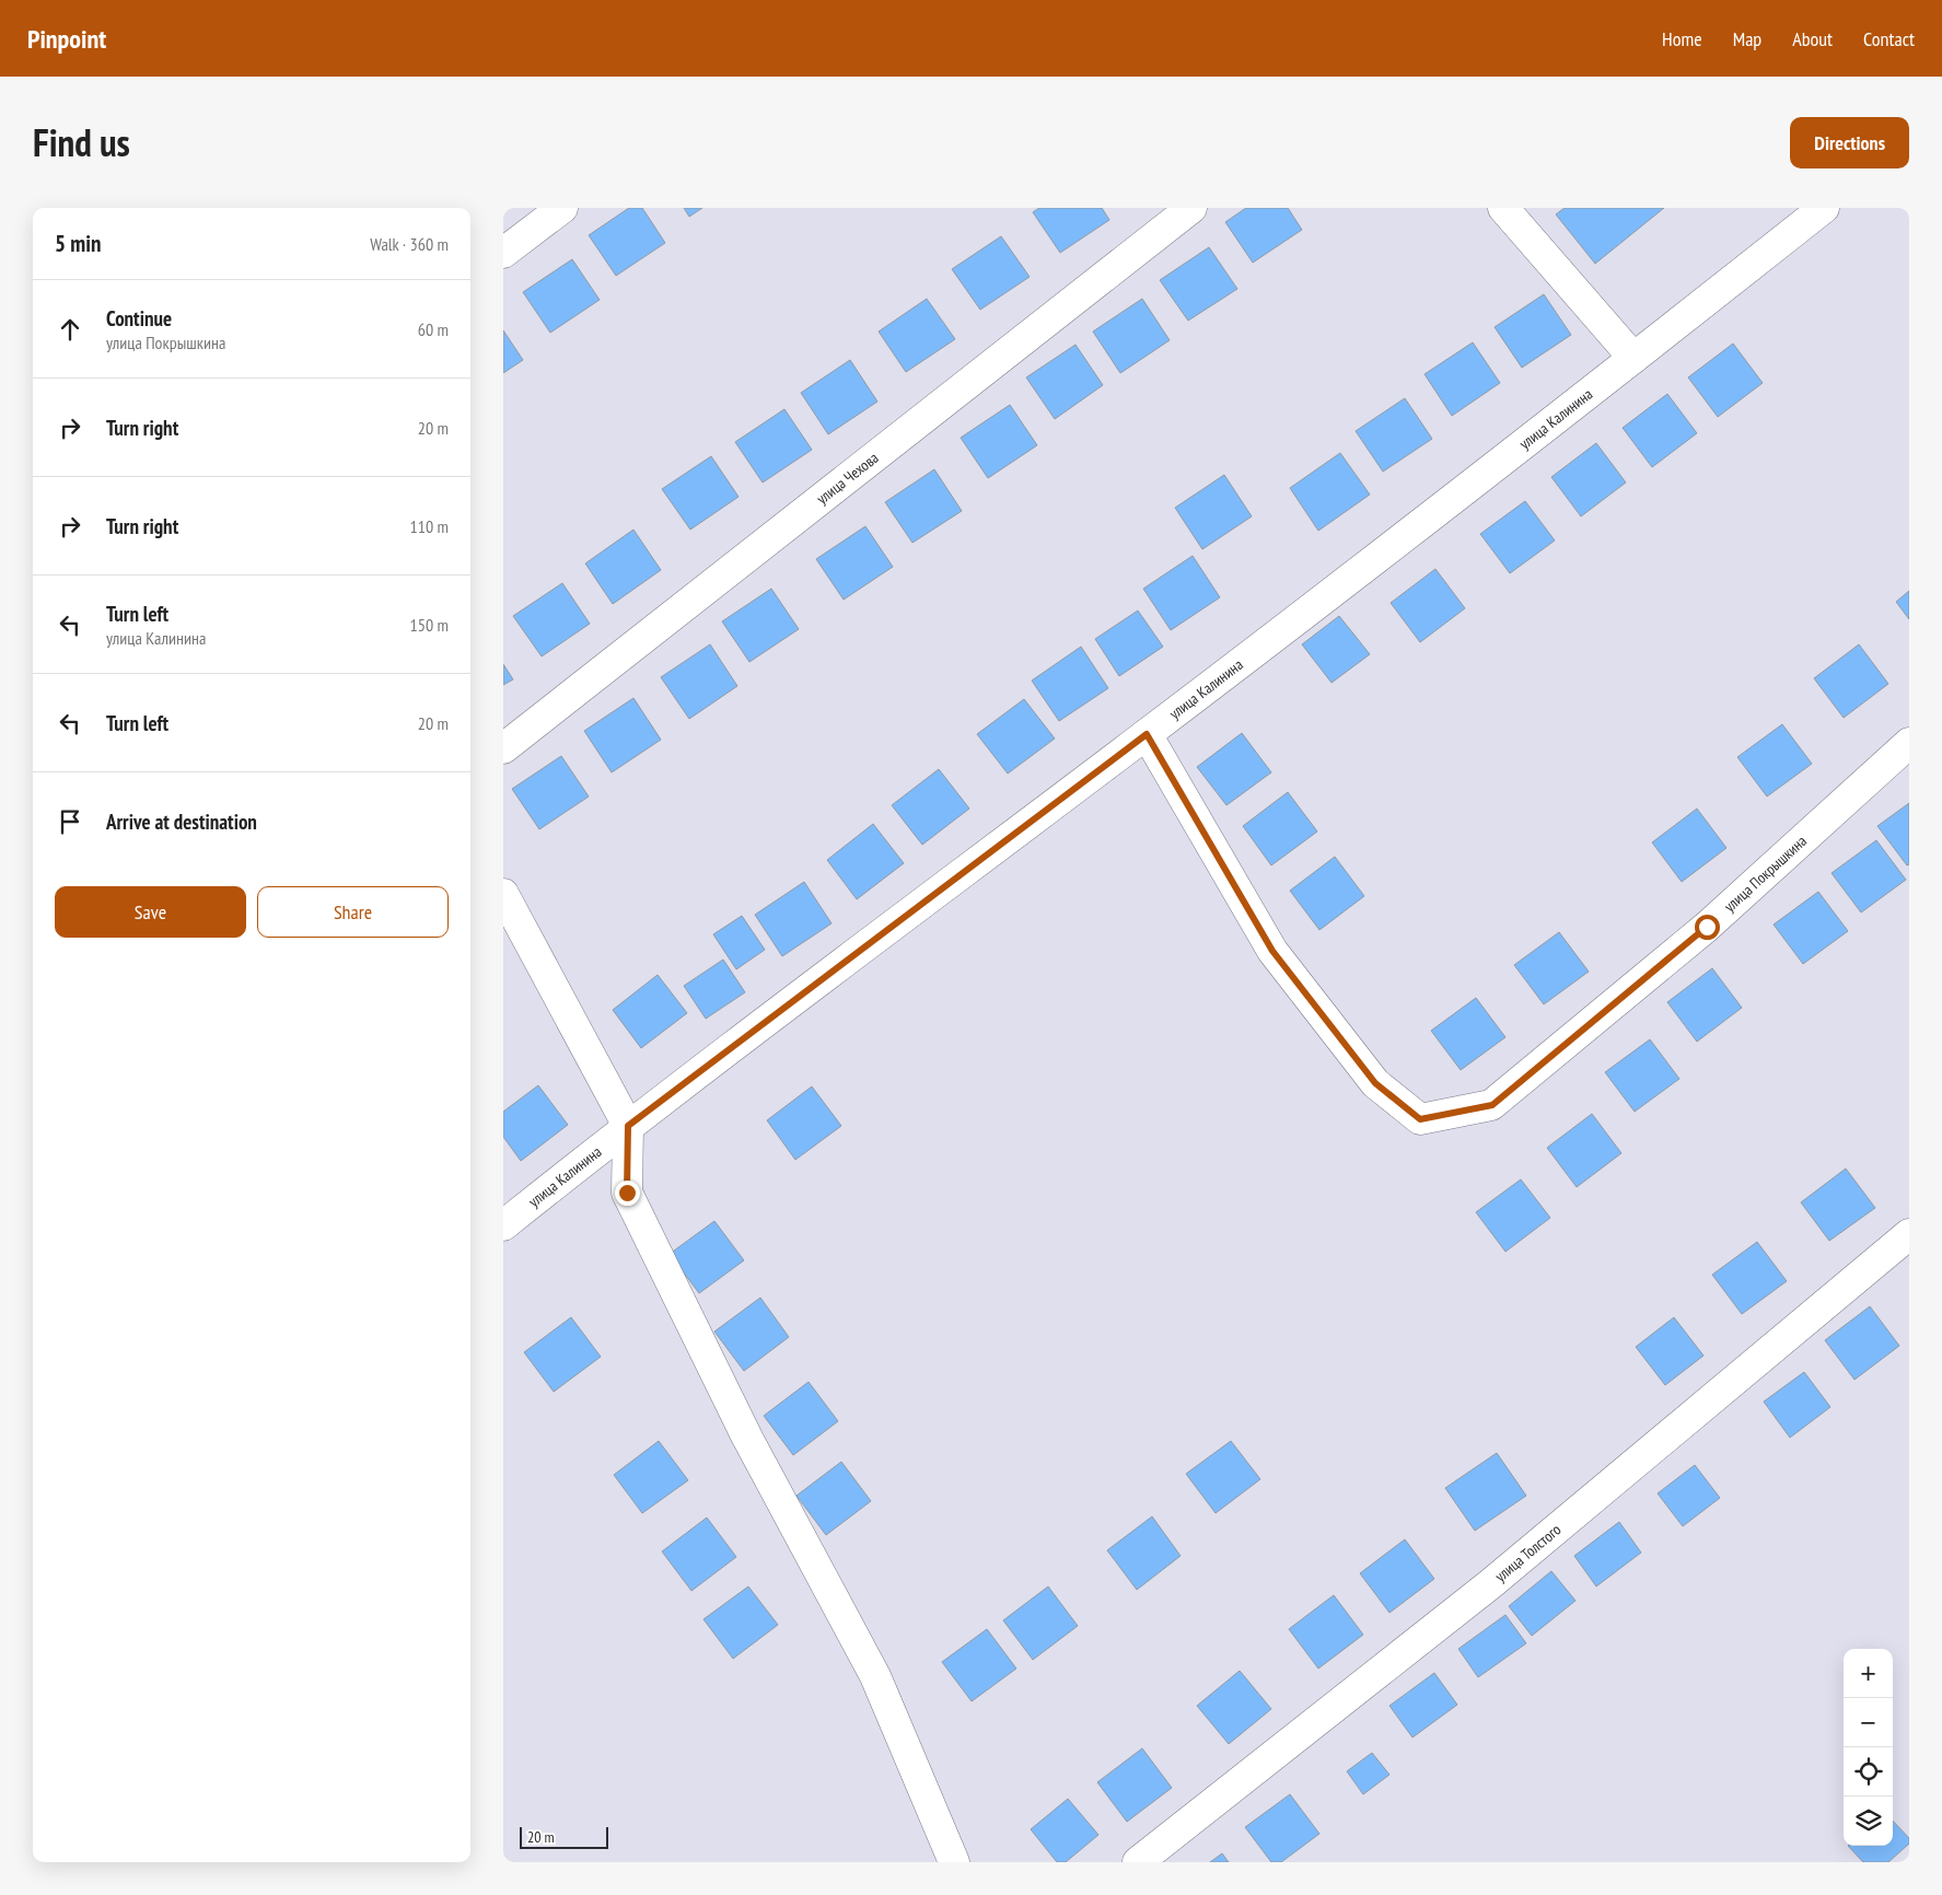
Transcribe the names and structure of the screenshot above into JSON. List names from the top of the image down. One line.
{"streets":{"street":["улица Калинина","улица Чехова","улица Покрышкина","улица Толстого"]},"crossings":[["улица Калинина","улица Покрышкина"]],"scale_bar":"20 m","page":{"header":"Pinpoint","nav":["Home","Map","About","Contact"],"title":"Find us","buttons":["Directions",["Save","Share"]],"heading":["5 min","Walk · 360 m"],"list":[["Continue","улица Покрышкина","60 m"],["Turn right","20 m"],["Turn right","110 m"],["Turn left","улица Калинина","150 m"],["Turn left","20 m"],"Arrive at destination"],"map_buttons":["+","−"],"scale":"20 m"}}
